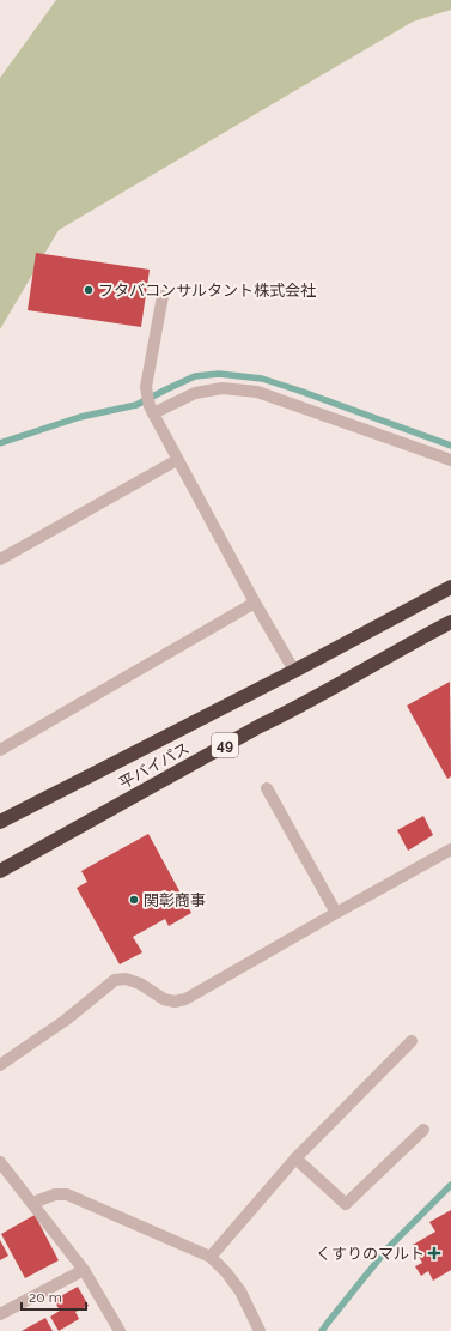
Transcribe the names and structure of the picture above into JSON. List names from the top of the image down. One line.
{"streets":{"highway":["49","平バイパス"]},"places":{"other":["フタバコンサルタント株式会社","関彰商事"],"health":["くすりのマルト"]},"scale_bar":"20 m"}
